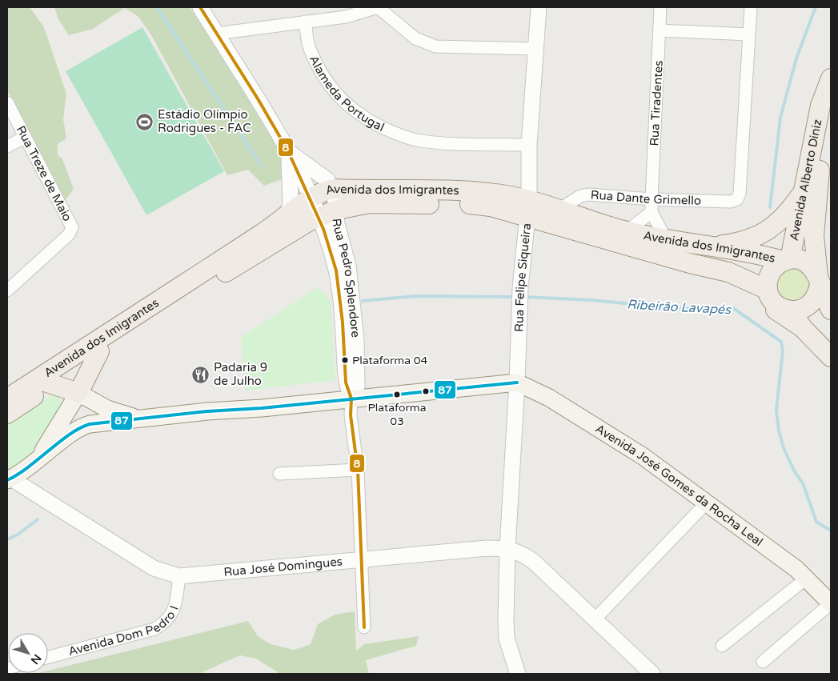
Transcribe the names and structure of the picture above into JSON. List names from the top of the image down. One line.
{"streets":{"main road":["Avenida Alberto Diniz","Avenida dos Imigrantes","Avenida José Gomes da Rocha Leal"],"street":["Alameda Portugal","Rua Tiradentes","Rua Treze de Maio","Rua Dante Grimello","Rua Pedro Splendore","Rua Felipe Siqueira","Rua José Domingues","Avenida Dom Pedro I"]},"crossings":[["Alameda Portugal","Rua Felipe Siqueira"],["Rua Tiradentes","Rua Dante Grimello"],["Avenida Alberto Diniz","Avenida dos Imigrantes"],["Avenida dos Imigrantes","Rua Dante Grimello"],["Avenida dos Imigrantes","Rua Pedro Splendore"],["Avenida dos Imigrantes","Rua Felipe Siqueira"],["Rua Felipe Siqueira","Avenida José Gomes da Rocha Leal"],["Rua Felipe Siqueira","Rua José Domingues"],["Rua José Domingues","Avenida Dom Pedro I"]],"water":["Ribeirão Lavapés"],"places":{"sports":["Estádio Olímpio Rodrigues - FAC"],"other":["Plataforma 04","Plataforma 03"],"restaurant":["Padaria 9 de Julho"]},"lines":["transit line 8","transit line 87"],"north":"bottom right"}
